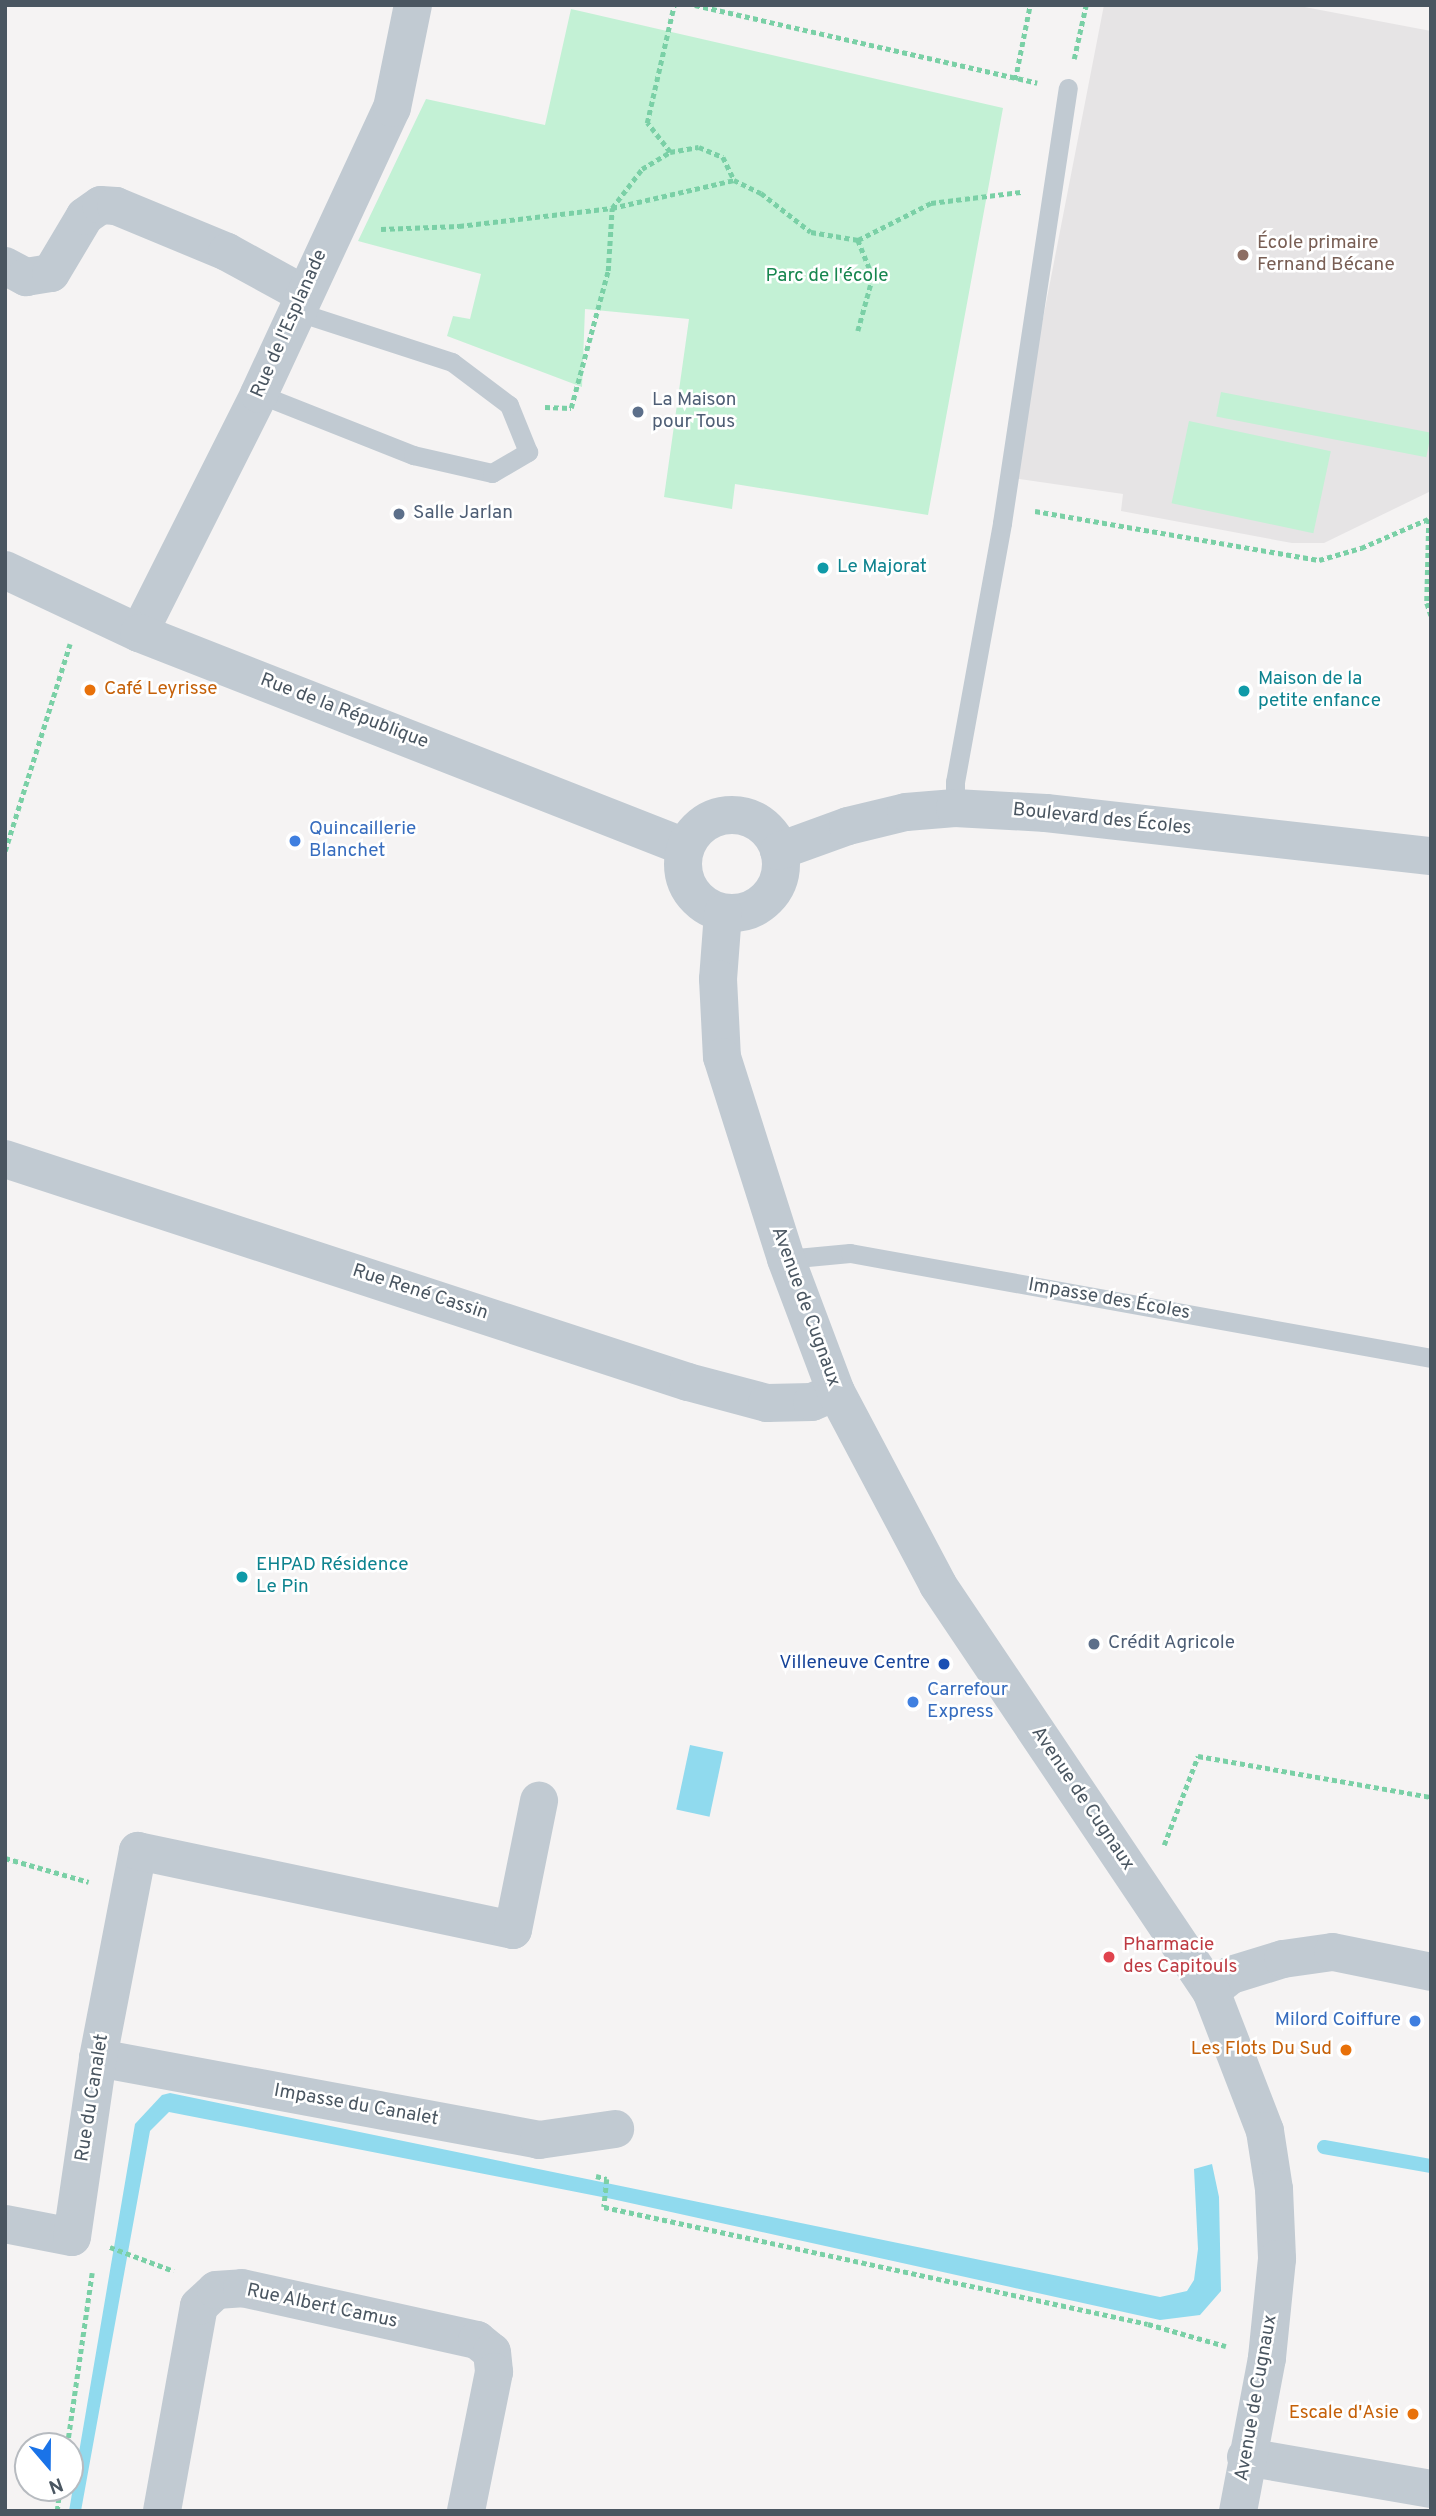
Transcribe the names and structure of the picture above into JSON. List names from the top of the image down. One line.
{"streets":{"street":["Rue de l'Esplanade","Rue de la République","Boulevard des Écoles","Rue René Cassin","Avenue de Cugnaux","Rue du Canalet","Impasse du Canalet","Rue Albert Camus"],"lane":["Impasse des Écoles"]},"crossings":[["Rue de l'Esplanade","Rue de la République"],["Rue de la République","Boulevard des Écoles"],["Rue de la République","Avenue de Cugnaux"],["Boulevard des Écoles","Avenue de Cugnaux"],["Rue René Cassin","Avenue de Cugnaux"],["Impasse des Écoles","Avenue de Cugnaux"],["Rue du Canalet","Impasse du Canalet"]],"parks":["Parc de l'école"],"places":["École primaire Fernand Bécane","La Maison pour Tous","Salle Jarlan","Le Majorat","Café Leyrisse","Maison de la petite enfance","Quincaillerie Blanchet","EHPAD Résidence Le Pin","Crédit Agricole","Villeneuve Centre","Carrefour Express","Pharmacie des Capitouls","Milord Coiffure","Les Flots Du Sud","Escale d'Asie"],"north":"bottom"}
